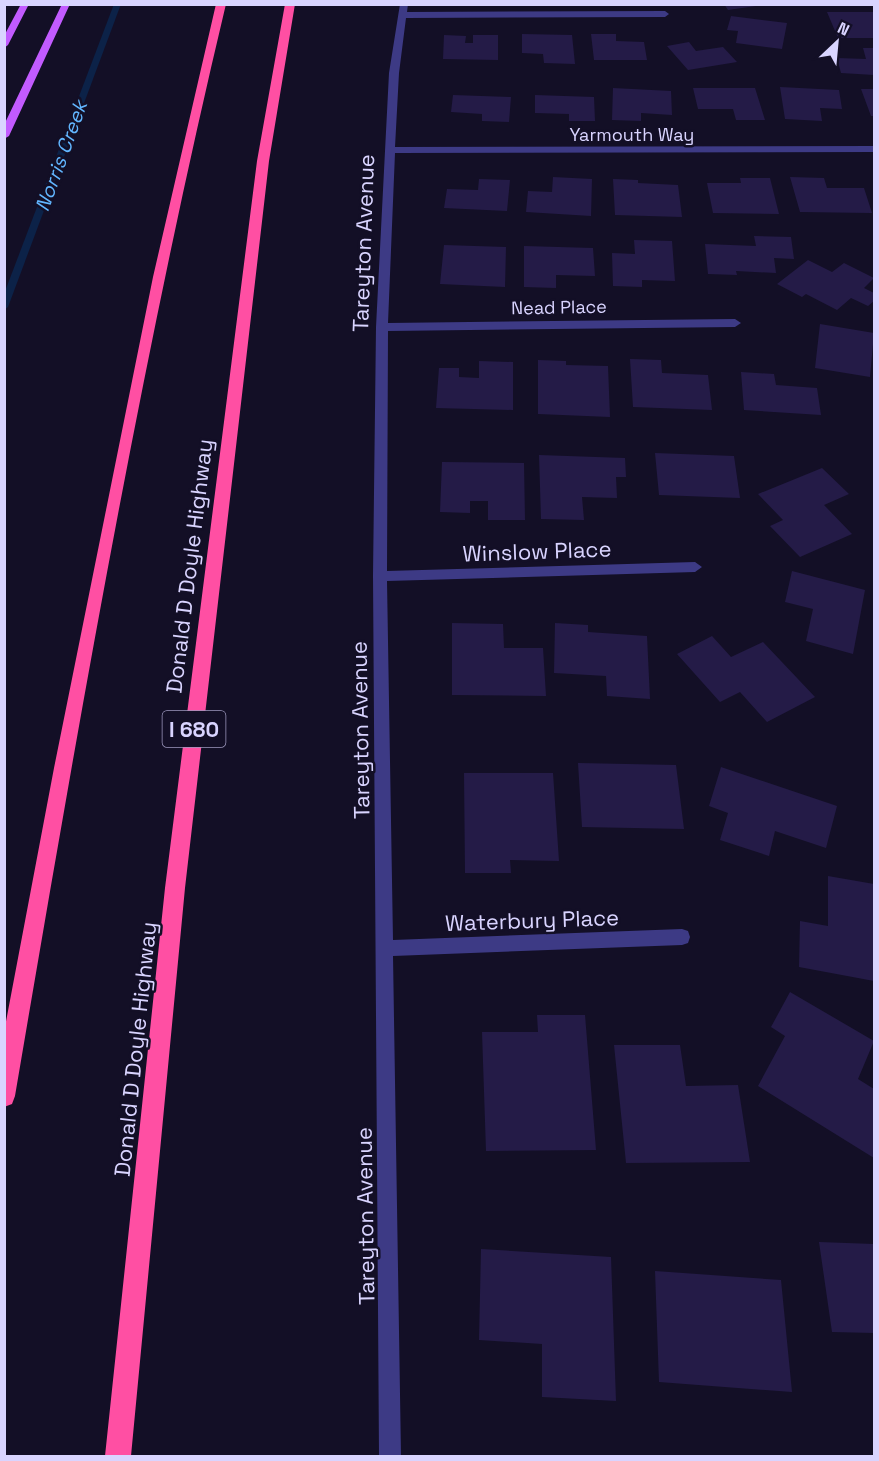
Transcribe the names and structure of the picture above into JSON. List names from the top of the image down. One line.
{"streets":{"highway":["Donald D Doyle Highway","I 680"],"street":["Yarmouth Way","Tareyton Avenue","Nead Place","Winslow Place","Waterbury Place"]},"crossings":[["Yarmouth Way","Tareyton Avenue"],["Tareyton Avenue","Nead Place"],["Tareyton Avenue","Winslow Place"],["Tareyton Avenue","Waterbury Place"]],"water":["Norris Creek"],"north":"top right"}
